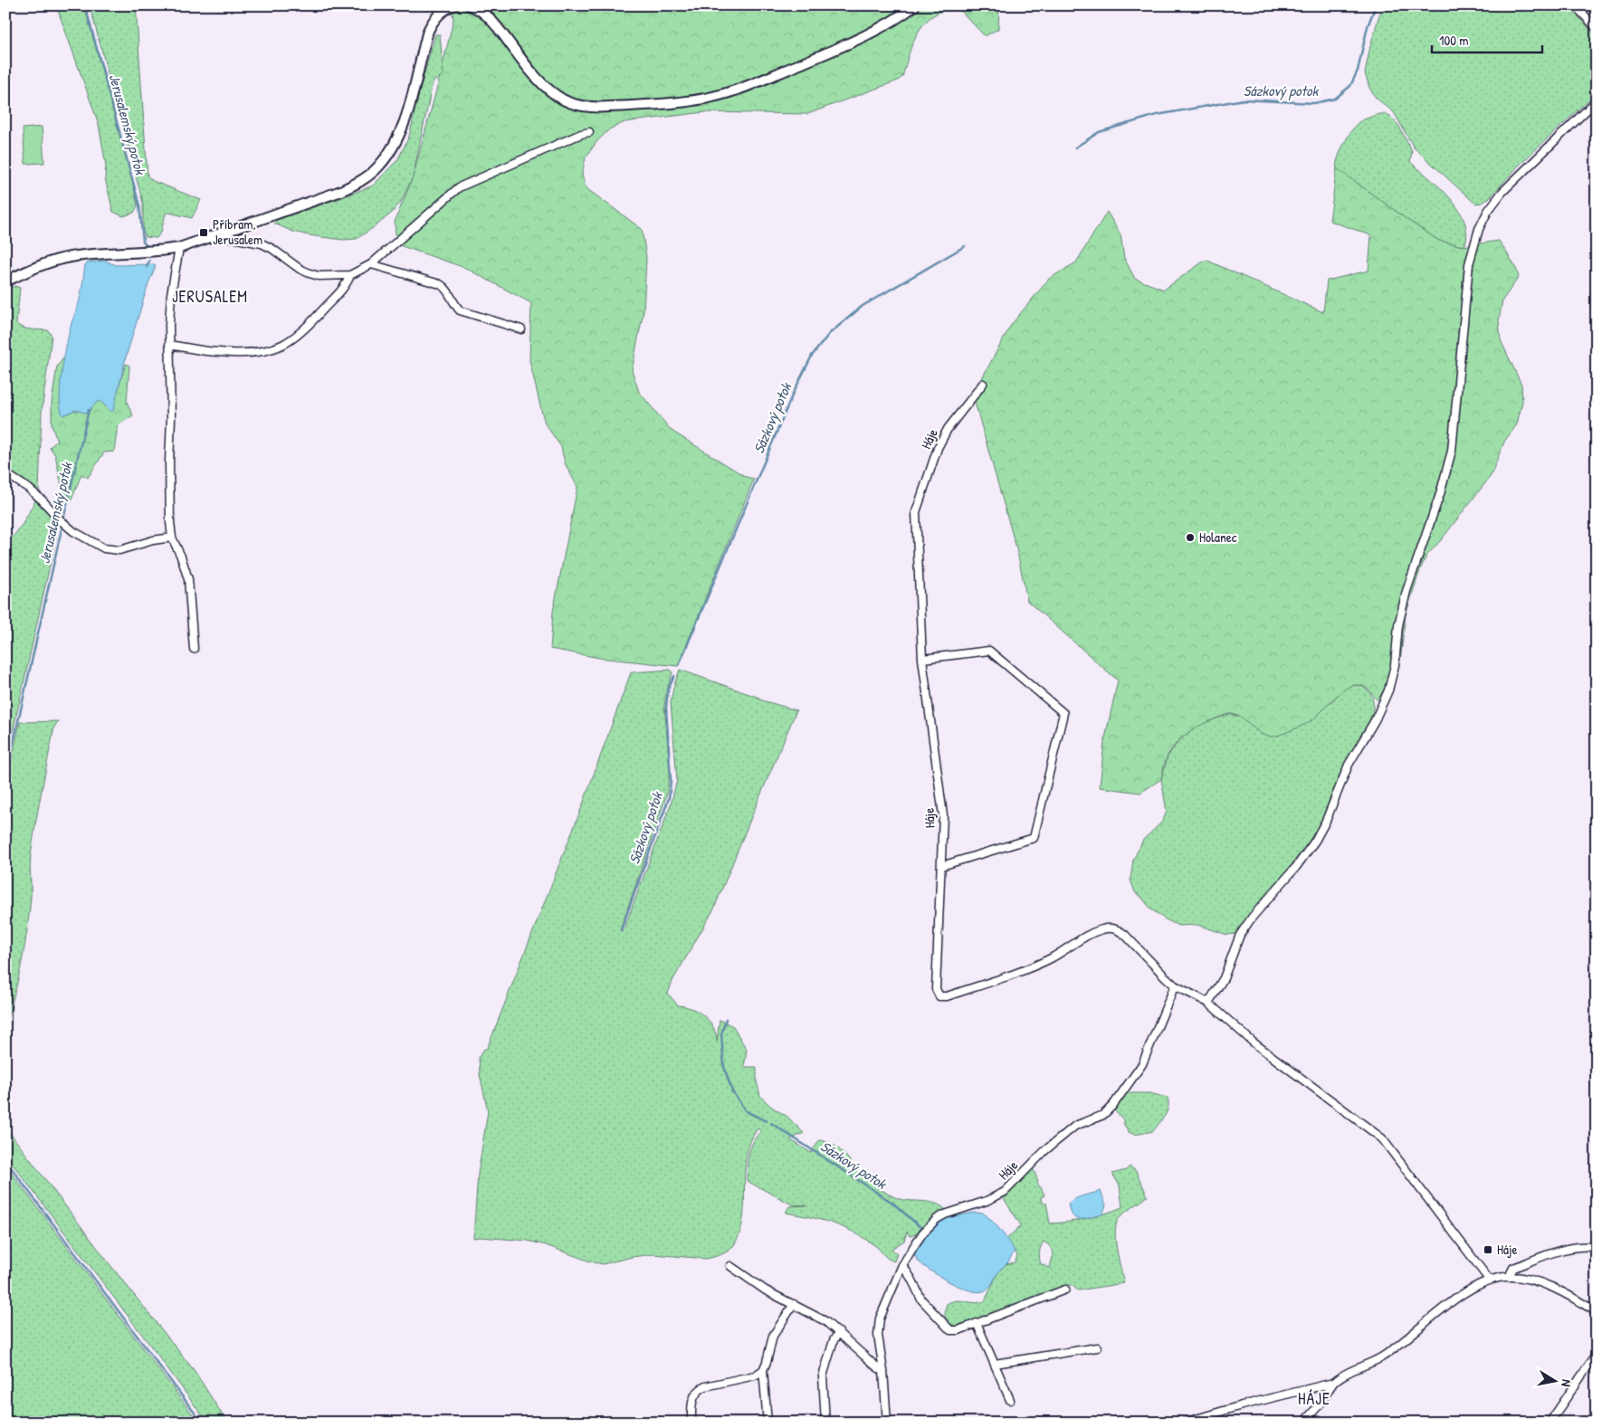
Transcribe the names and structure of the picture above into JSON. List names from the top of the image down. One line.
{"streets":{"street":["Háje"]},"districts":["JERUSALEM","HÁJE"],"water":["Sázkový potok","Jerusalemský potok"],"places":{"transit":["Příbram, Jerusalem","Háje"],"other":["Holanec"]},"scale_bar":"100 m","north":"right"}
